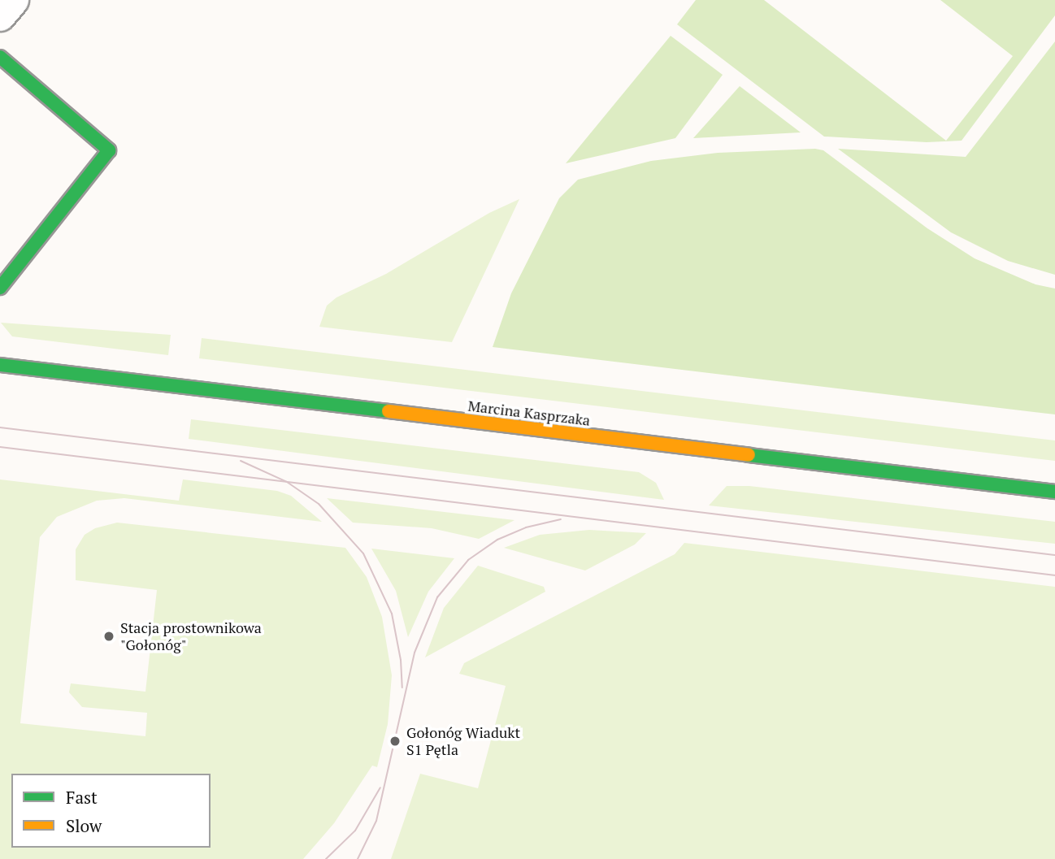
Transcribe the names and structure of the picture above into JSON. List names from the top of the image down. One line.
{"streets":{"street":["Marcina Kasprzaka"]},"places":["Stacja prostownikowa \"Gołonóg\"","Gołonóg Wiadukt S1 Pętla"],"legend":["Fast","Slow"]}
